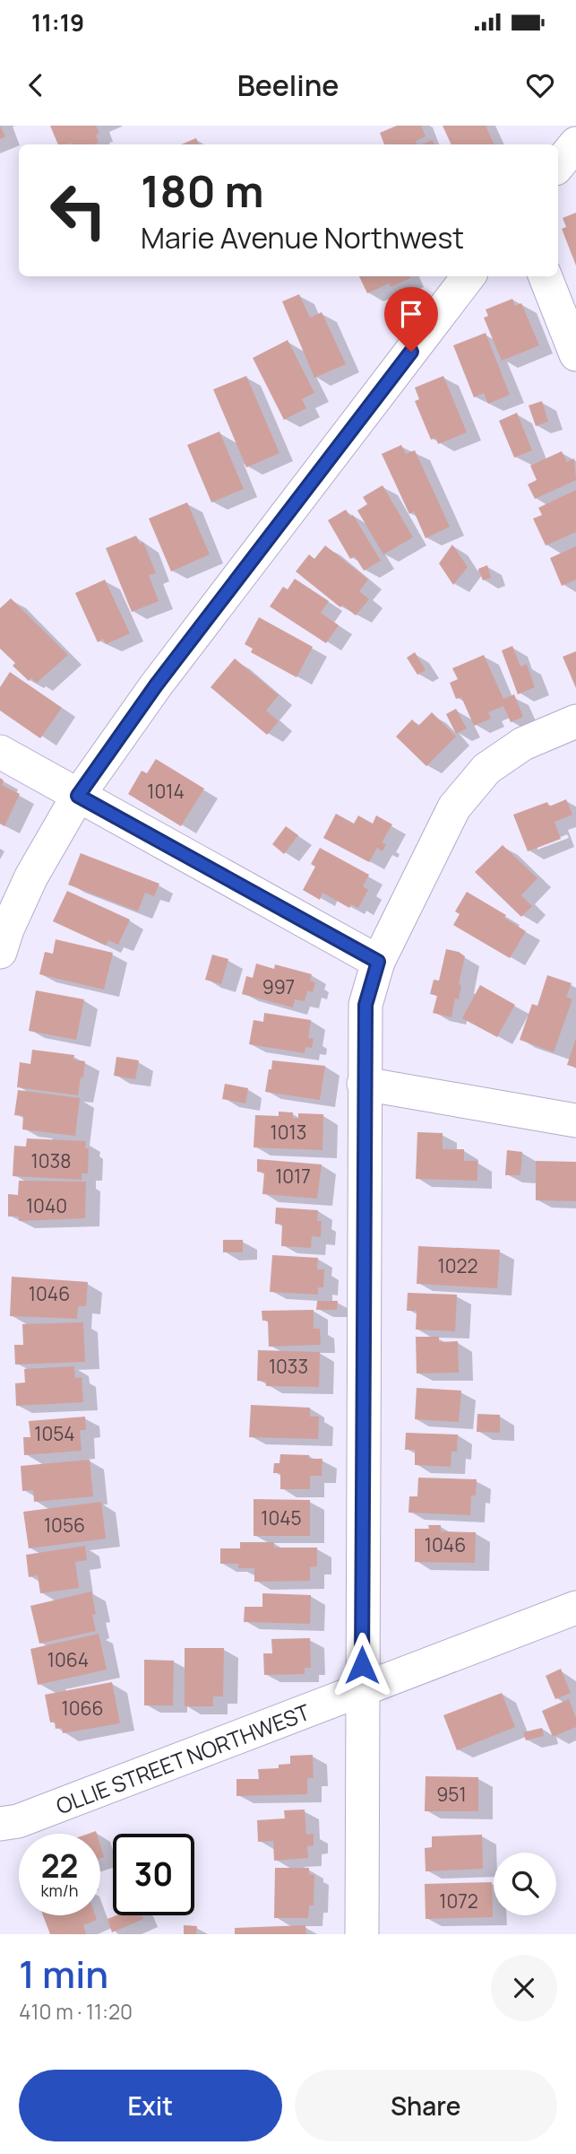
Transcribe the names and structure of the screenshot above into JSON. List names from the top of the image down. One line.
{"streets":{"street":["OLLIE STREET NORTHWEST"]},"house_numbers":["1014","997","1013","1038","1017","1040","1022","1046","1033","1054","1045","1056","1046","1064","1066","951","1072"],"page":{"status":"11:19","header":"Beeline","turn":["180 m","Marie Avenue Northwest"],"speed":"22 km/h","limit":"30","heading":["1 min","410 m · 11:20"],"buttons":["Exit","Share"]}}
